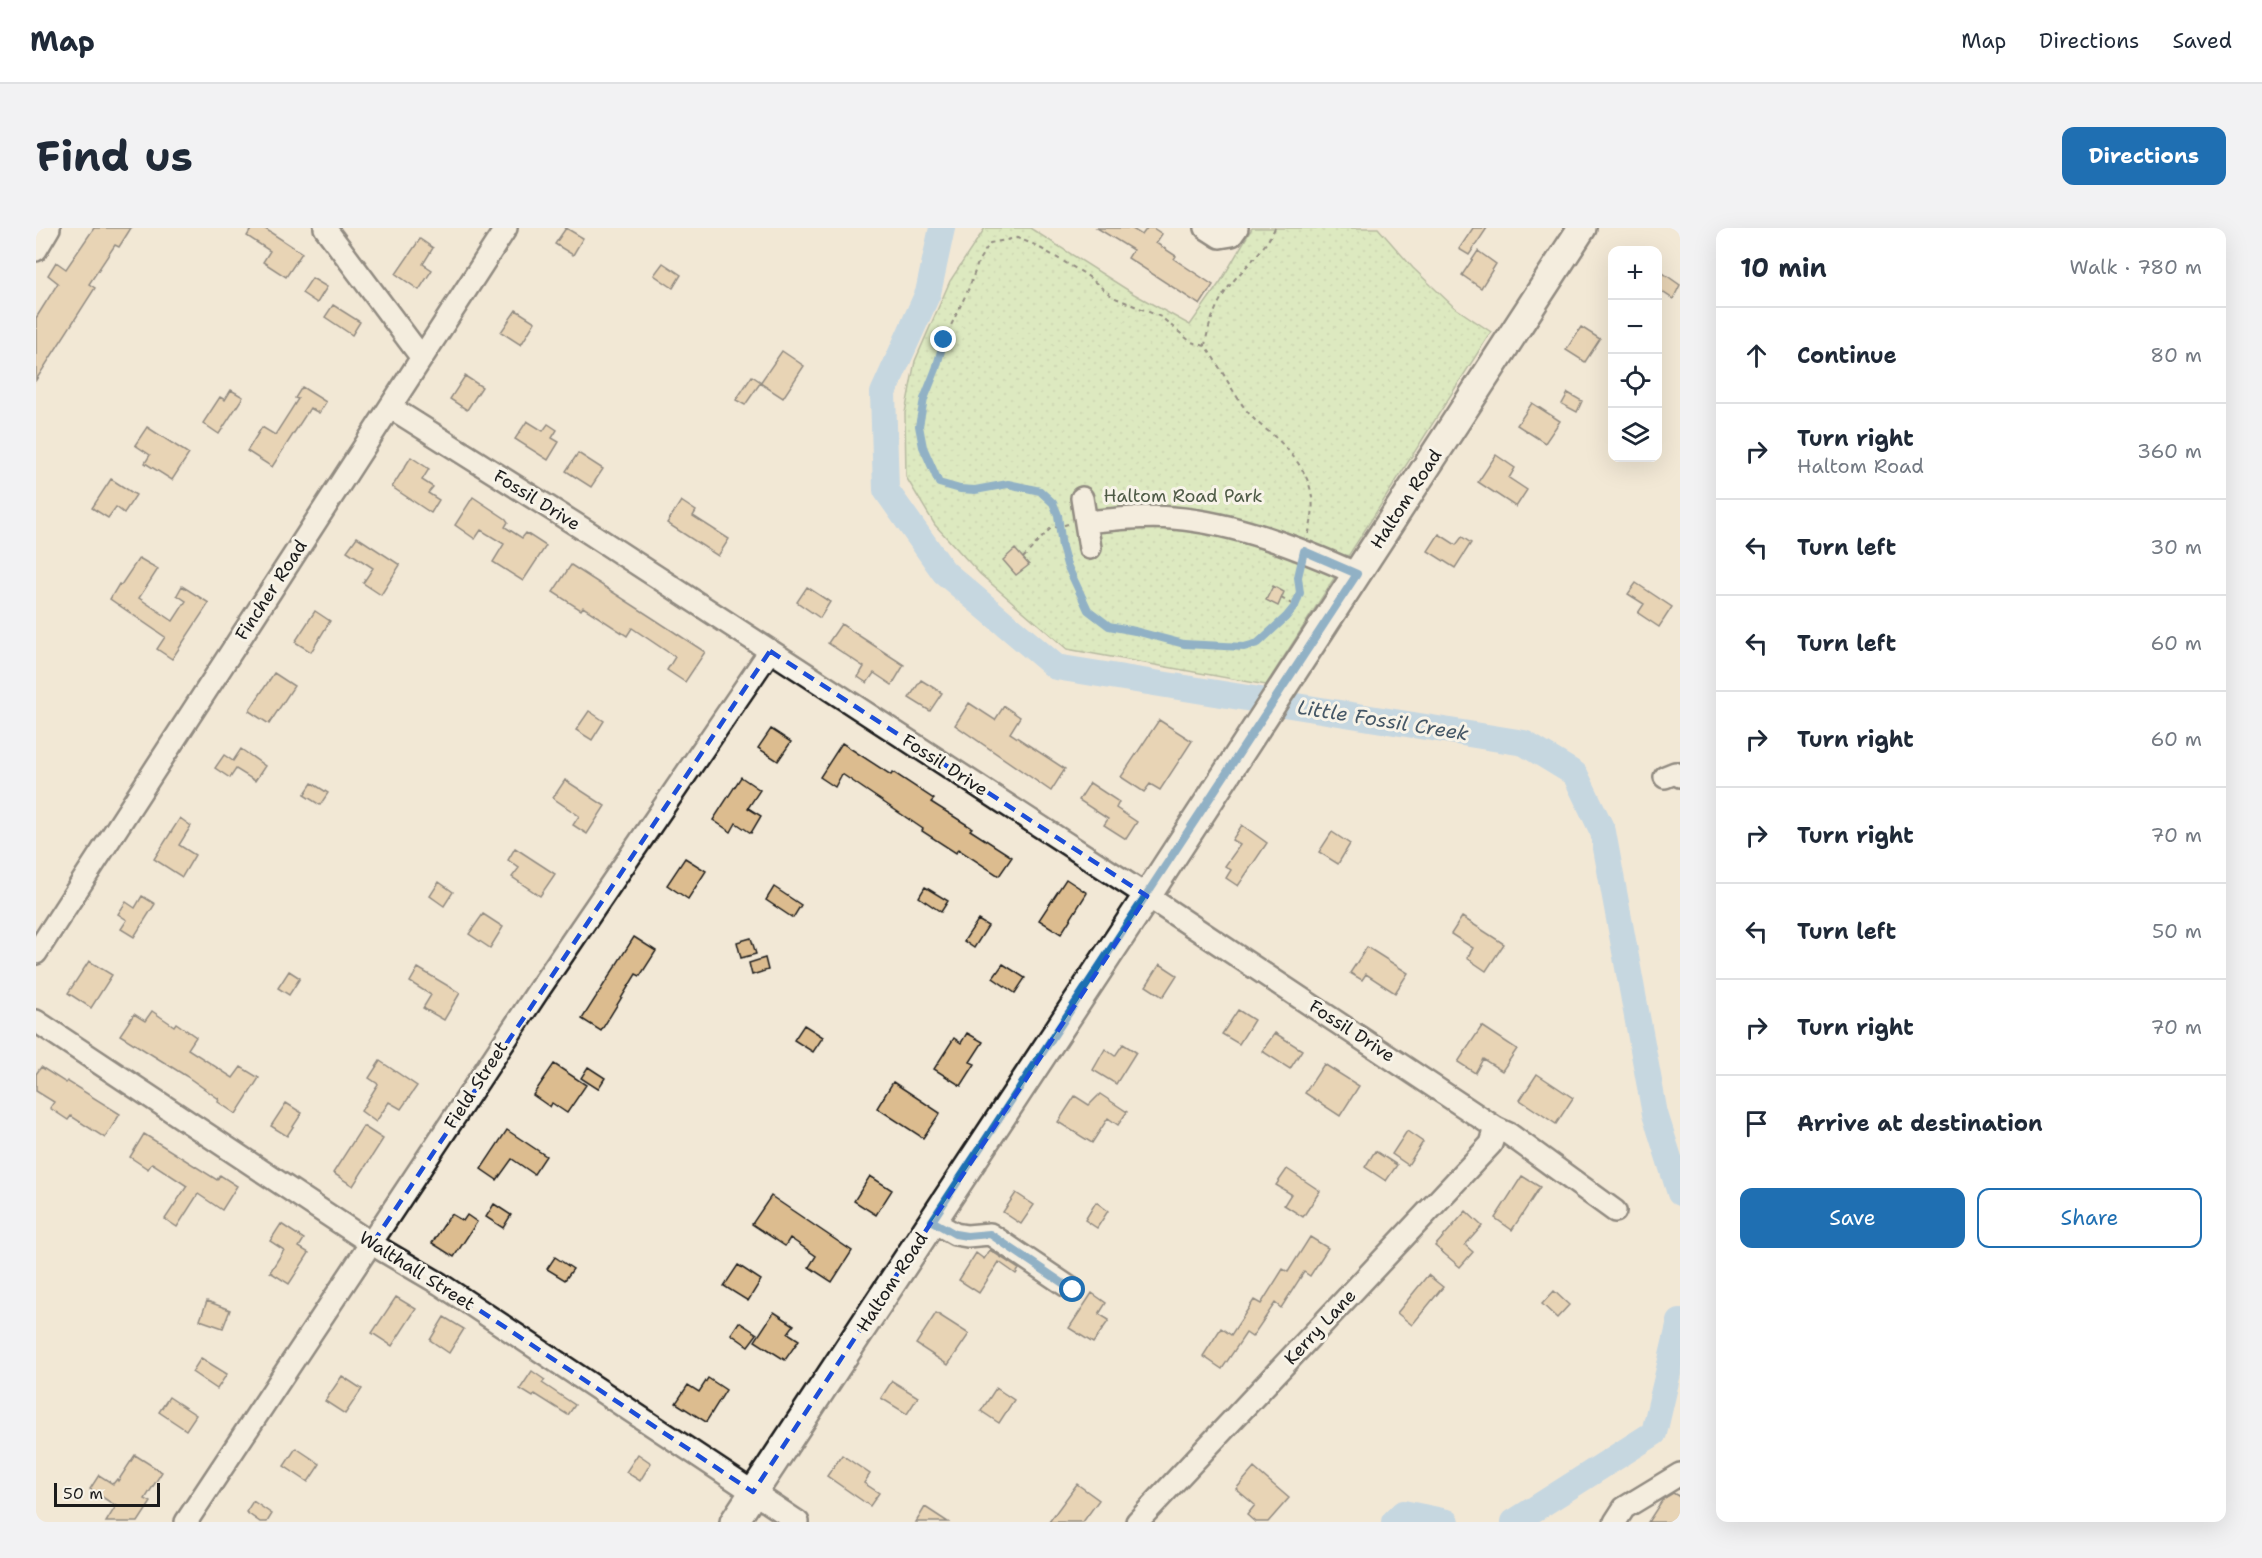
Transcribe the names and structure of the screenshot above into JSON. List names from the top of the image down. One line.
{"streets":{"main road":["Haltom Road"],"street":["Fossil Drive","Fincher Road","Field Street","Walthall Street","Kerry Lane"]},"crossings":[["Haltom Road","Fossil Drive"],["Haltom Road","Walthall Street"],["Fossil Drive","Fincher Road"],["Fossil Drive","Field Street"],["Fossil Drive","Kerry Lane"],["Field Street","Walthall Street"]],"water":["Little Fossil Creek"],"parks":["Haltom Road Park"],"scale_bar":"50 m","page":{"header":"Map","nav":["Map","Directions","Saved"],"buttons":["Directions",["Save","Share"]],"title":"Find us","heading":["10 min","Walk · 780 m"],"map_buttons":["+","−"],"list":[["Continue","80 m"],["Turn right","Haltom Road","360 m"],["Turn left","30 m"],["Turn left","60 m"],["Turn right","60 m"],["Turn right","70 m"],["Turn left","50 m"],["Turn right","70 m"],"Arrive at destination"],"scale":"50 m"}}
